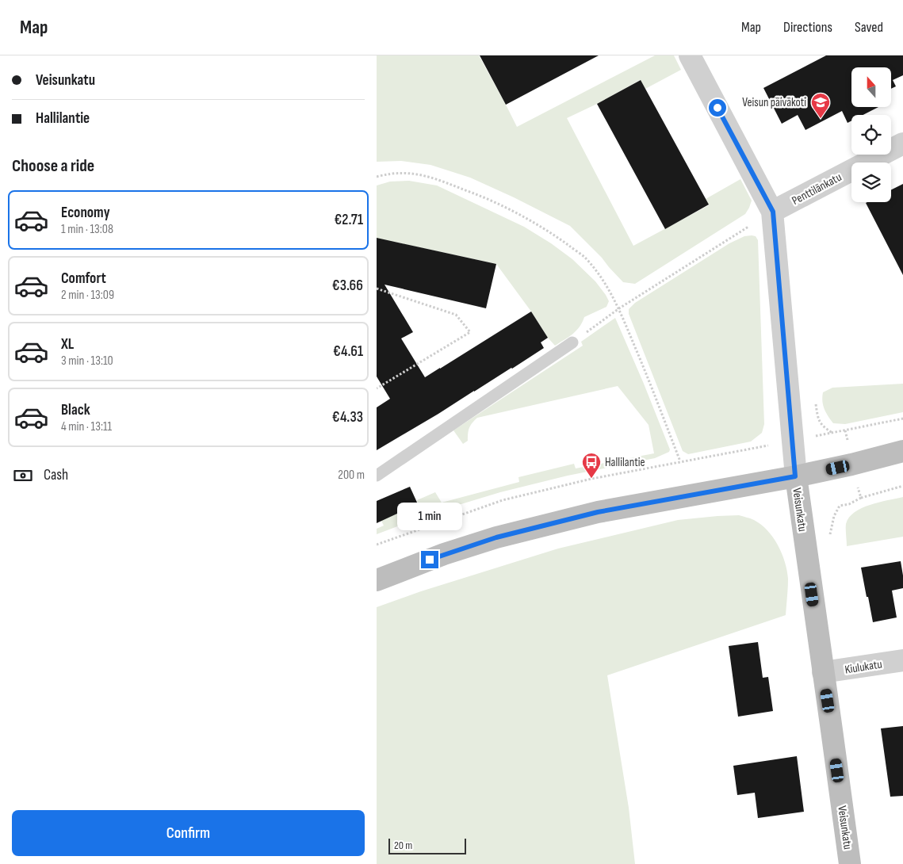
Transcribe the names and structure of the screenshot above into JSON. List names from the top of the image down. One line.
{"streets":{"main road":["Veisunkatu"],"street":["Penttilänkatu","Kiulukatu"]},"crossings":[["Penttilänkatu","Veisunkatu"],["Veisunkatu","Kiulukatu"]],"places":{"school or university":["Veisun päiväkoti"],"bus stop":["Hallilantie"]},"scale_bar":"20 m","north":"top","page":{"header":"Map","nav":["Map","Directions","Saved"],"banner":["Veisunkatu","Hallilantie"],"heading":"Choose a ride","list":[{"name":"Economy","note":"1 min · 13:08","value":"€2.71"},{"name":"Comfort","note":"2 min · 13:09","value":"€3.66"},{"name":"XL","note":"3 min · 13:10","value":"€4.61"},{"name":"Black","note":"4 min · 13:11","value":"€4.33"}],"pay":["Cash","200 m"],"bubble":"1 min","buttons":"Confirm","scale":"20 m"}}
